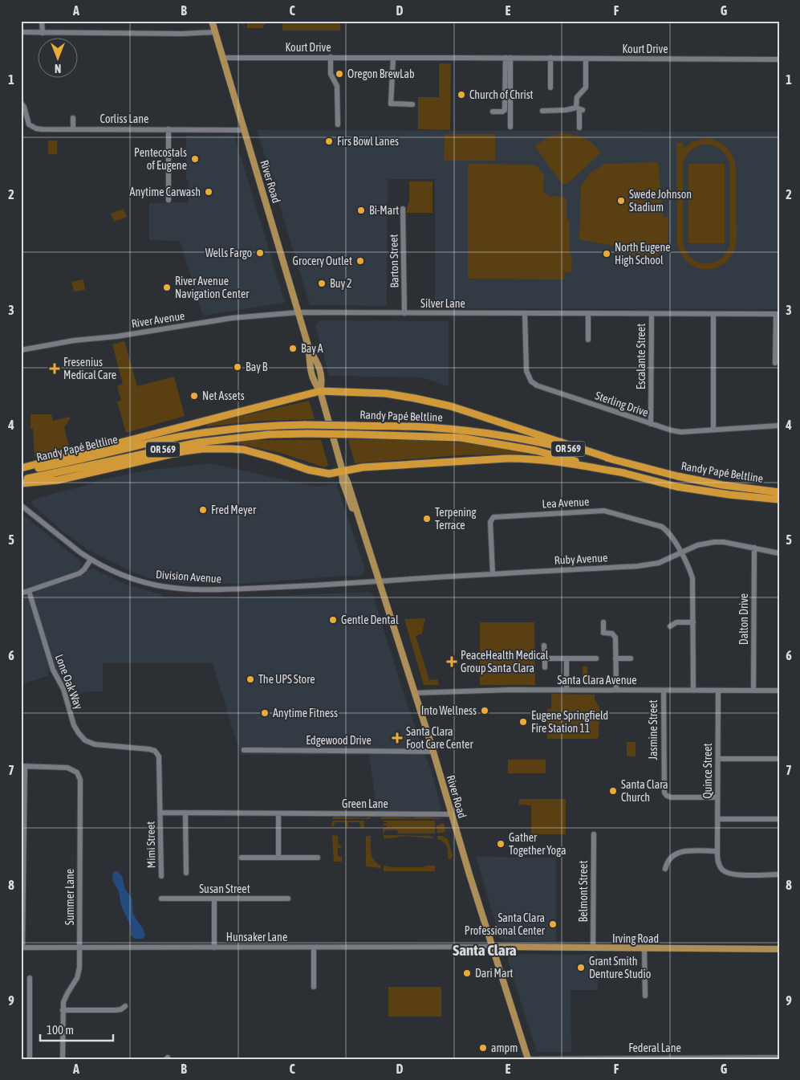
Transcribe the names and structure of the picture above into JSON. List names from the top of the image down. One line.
{"streets":{"highway":["Randy Papé Beltline","OR 569"],"main road":["River Road","Irving Road"],"street":["Kourt Drive","Corliss Lane","Barton Street","Silver Lane","River Avenue","Escalante Street","Sterling Drive","Lea Avenue","Ruby Avenue","Division Avenue","Dalton Drive","Santa Clara Avenue","Lone Oak Way","Jasmine Street","Edgewood Drive","Quince Street","Green Lane","Mimi Street","Susan Street","Belmont Street","Summer Lane","Hunsaker Lane","Federal Lane"]},"crossings":[["Kourt Drive","River Road"],["Corliss Lane","River Road"],["River Road","Silver Lane"],["River Road","River Avenue"],["River Road","Ruby Avenue"],["River Road","Division Avenue"],["River Road","Santa Clara Avenue"],["River Road","Edgewood Drive"],["River Road","Green Lane"],["River Road","Hunsaker Lane"],["River Road","Irving Road"],["Barton Street","Silver Lane"],["Silver Lane","River Avenue"],["Silver Lane","Escalante Street"],["Silver Lane","Sterling Drive"],["Escalante Street","Sterling Drive"],["Lea Avenue","Ruby Avenue"],["Ruby Avenue","Division Avenue"],["Ruby Avenue","Dalton Drive"],["Dalton Drive","Santa Clara Avenue"],["Santa Clara Avenue","Jasmine Street"],["Santa Clara Avenue","Quince Street"],["Lone Oak Way","Green Lane"],["Lone Oak Way","Mimi Street"],["Jasmine Street","Quince Street"],["Green Lane","Mimi Street"],["Belmont Street","Irving Road"],["Summer Lane","Hunsaker Lane"],["Hunsaker Lane","Irving Road"]],"districts":["Santa Clara"],"places":{"other":["Oregon BrewLab","Church of Christ","Firs Bowl Lanes","Pentecostals of Eugene","Anytime Carwash","Swede Johnson Stadium","Bi-Mart","Wells Fargo","North Eugene High School","Grocery Outlet","Buy 2","River Avenue Navigation Center","Bay A","Bay B","Net Assets","Fred Meyer","Terpening Terrace","Gentle Dental","The UPS Store","Into Wellness","Anytime Fitness","Eugene Springfield Fire Station 11","Santa Clara Church","Gather Together Yoga","Santa Clara Professional Center","Grant Smith Denture Studio","Dari Mart","ampm"],"health":["Fresenius Medical Care","PeaceHealth Medical Group Santa Clara","Santa Clara Foot Care Center"]},"scale_bar":"100 m","north":"bottom","grid":{"columns":["A","B","C","D","E","F","G"],"rows":["1","2","3","4","5","6","7","8","9"]}}
